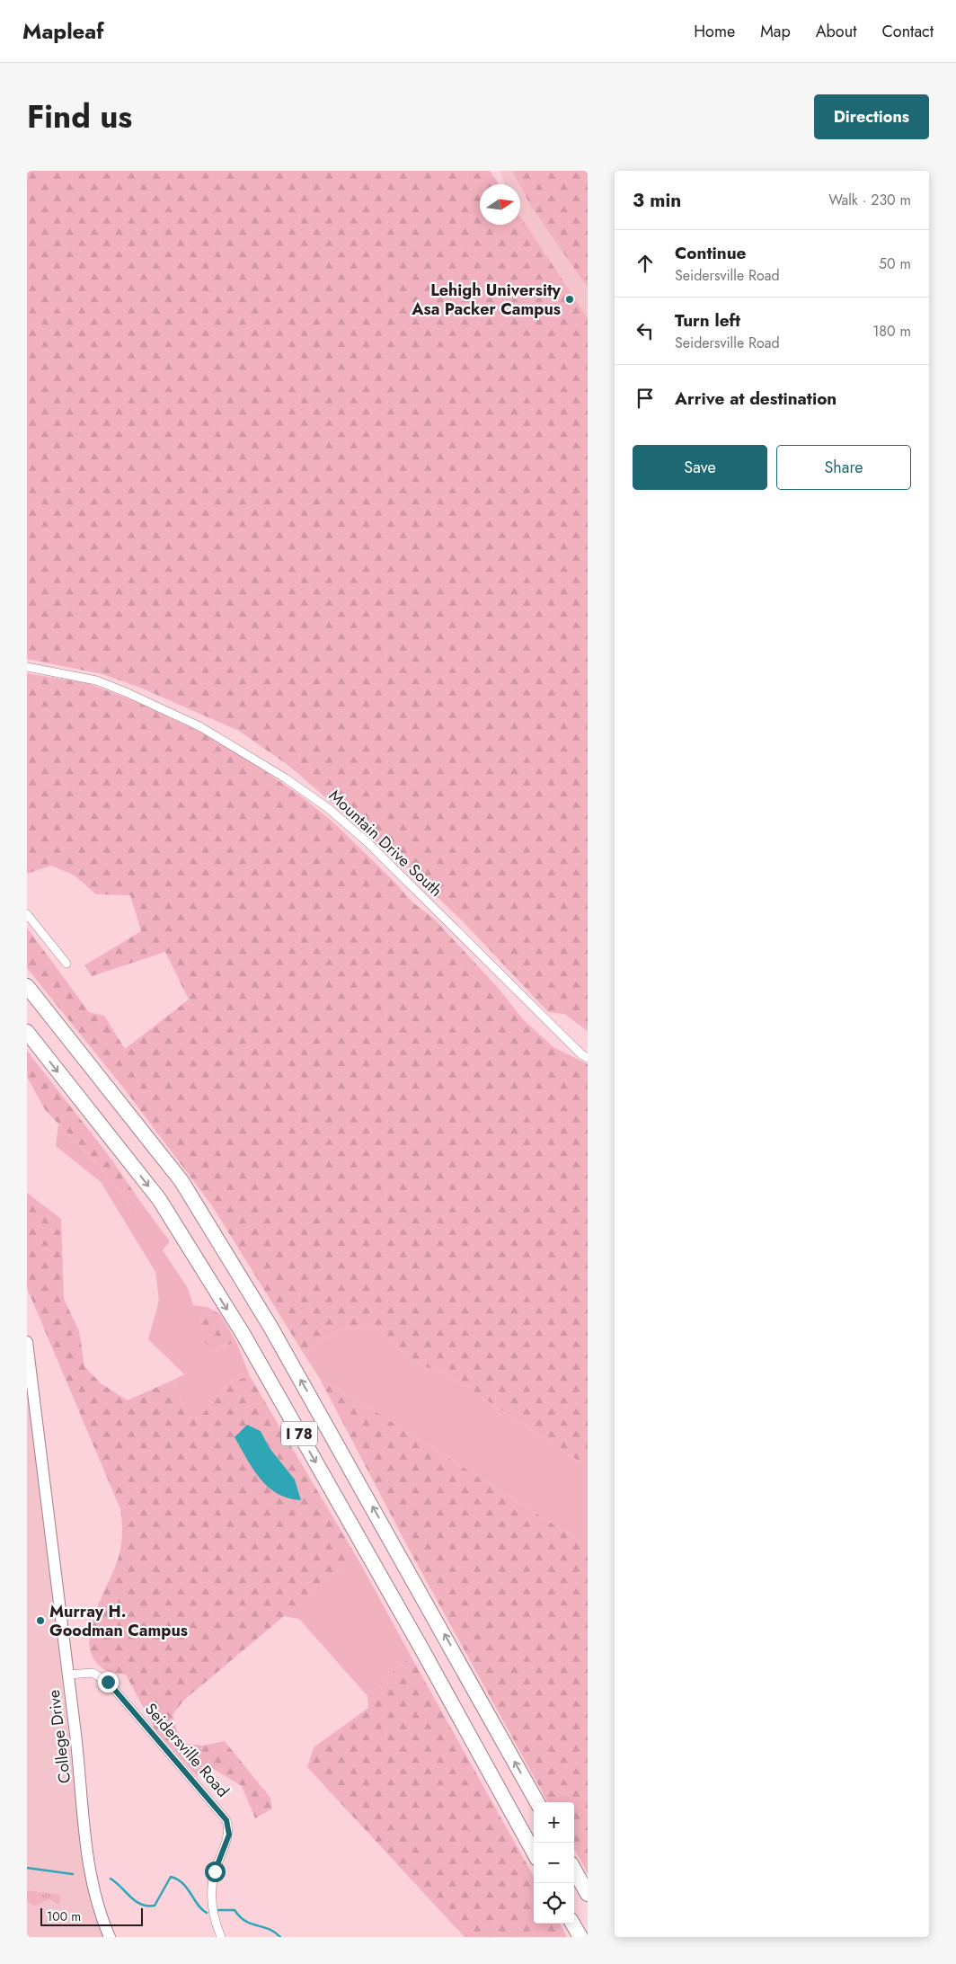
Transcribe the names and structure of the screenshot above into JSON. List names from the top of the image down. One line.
{"streets":{"highway":["I 78"],"street":["Mountain Drive South","College Drive","Seidersville Road"]},"crossings":[["College Drive","Seidersville Road"]],"places":["Lehigh University Asa Packer Campus","Murray H. Goodman Campus"],"scale_bar":"100 m","north":"right","page":{"header":"Mapleaf","nav":["Home","Map","About","Contact"],"title":"Find us","buttons":["Directions",["Save","Share"]],"heading":["3 min","Walk · 230 m"],"list":[["Continue","Seidersville Road","50 m"],["Turn left","Seidersville Road","180 m"],"Arrive at destination"],"map_buttons":["+","−"],"scale":"100 m"}}
